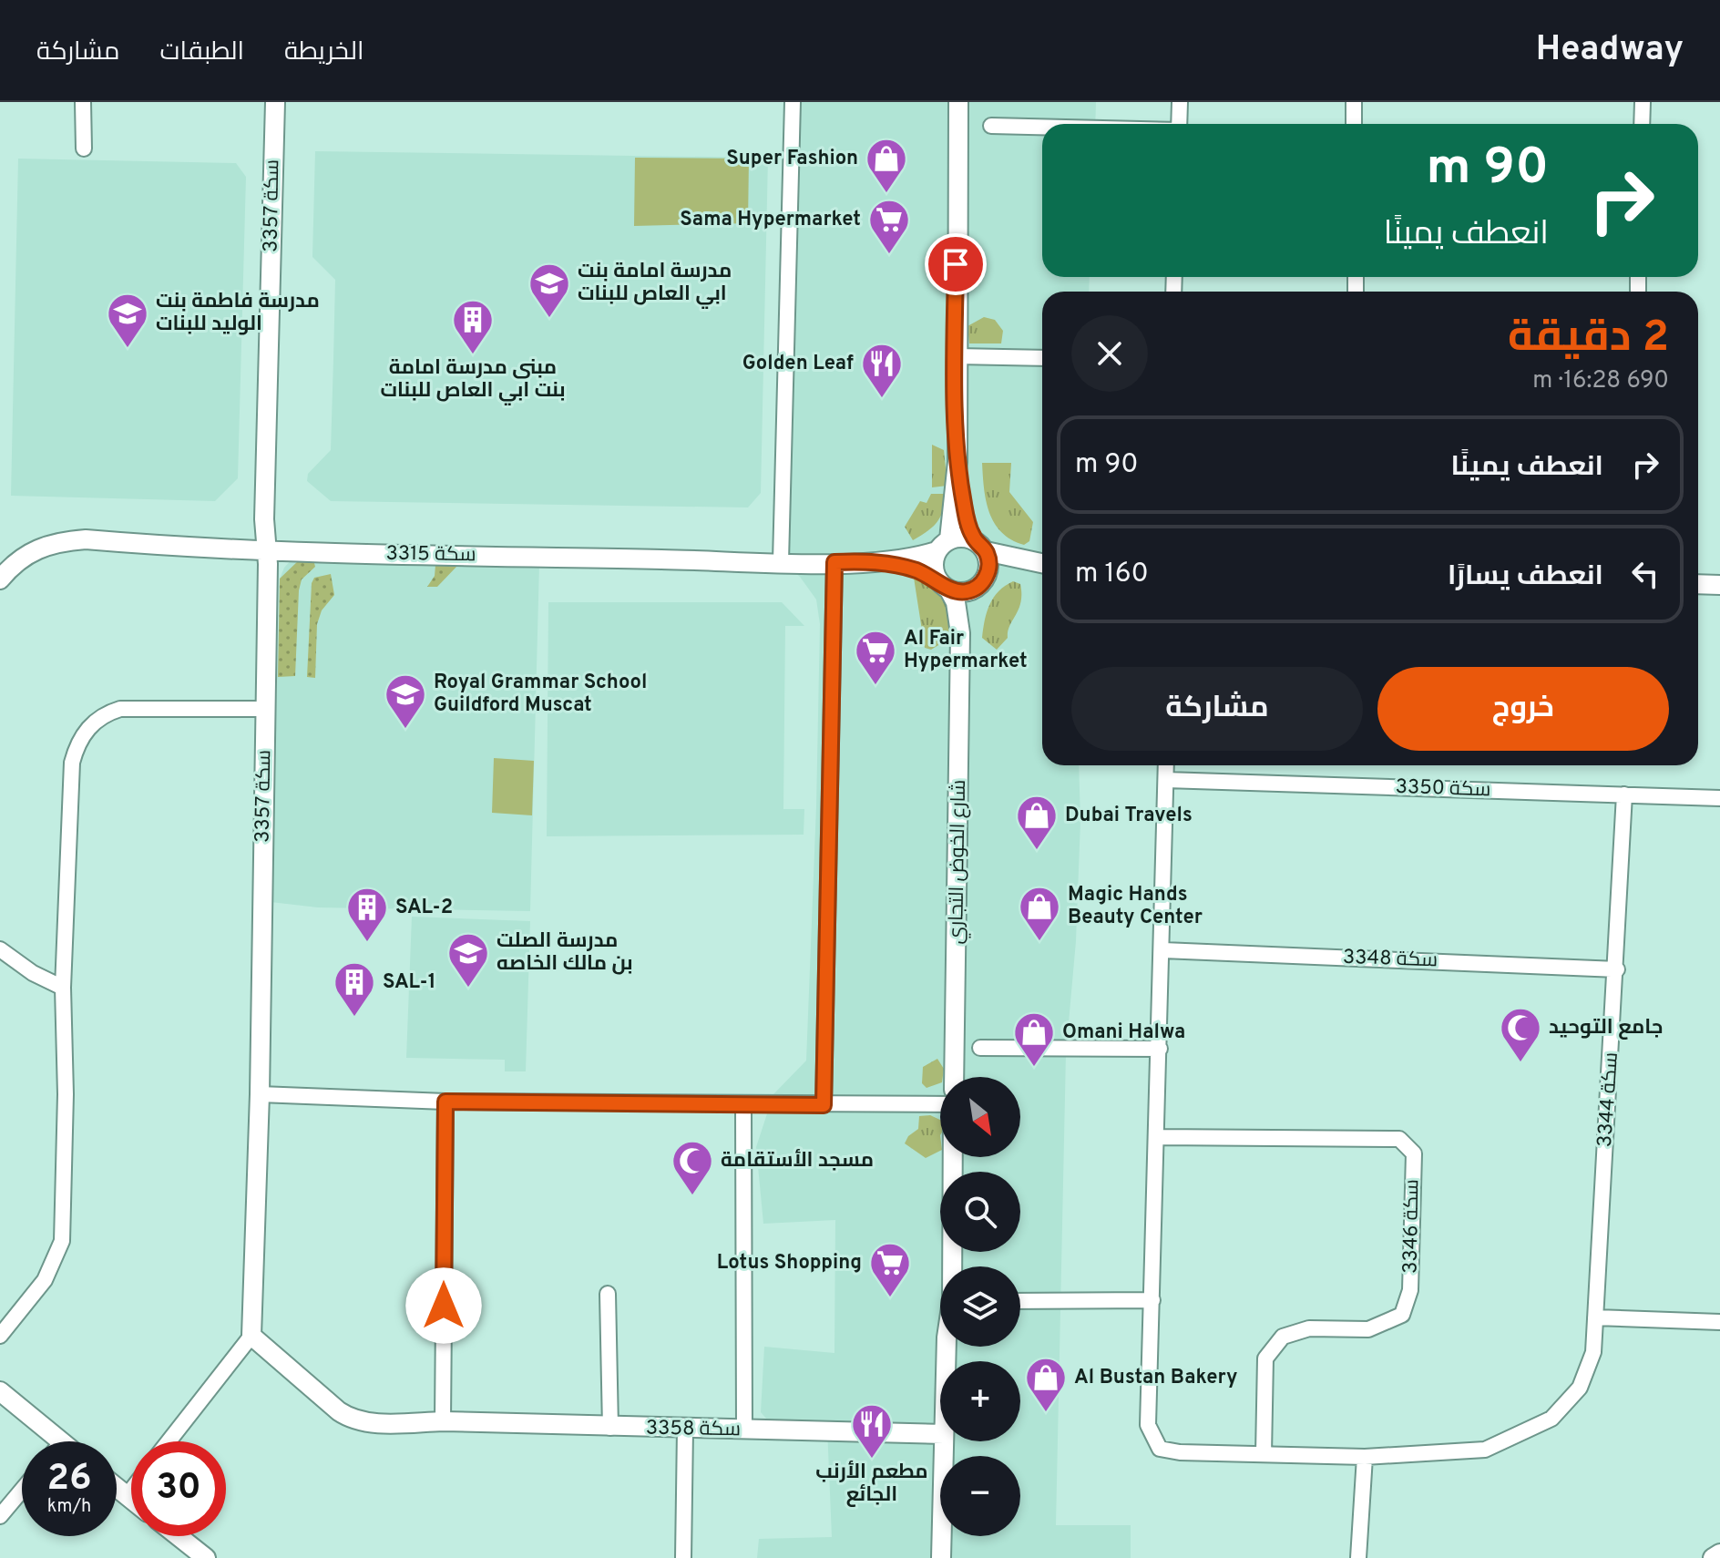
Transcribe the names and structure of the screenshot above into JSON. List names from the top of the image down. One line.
{"streets":{"street":["سكة 3357","سكة 3315","سكة 3350","شارع الخوض التجاري","سكة 3348","سكة 3344","سكة 3346","سكة 3358"]},"crossings":[["سكة 3357","سكة 3315"],["سكة 3357","سكة 3358"],["سكة 3315","شارع الخوض التجاري"],["سكة 3350","سكة 3344"],["سكة 3348","سكة 3344"],["سكة 3344","سكة 3346"]],"places":{"shop":["Super Fashion","Dubai Travels","Magic Hands Beauty Center","Omani Halwa","Al Bustan Bakery"],"supermarket":["Sama Hypermarket","Al Fair Hypermarket","Lotus Shopping"],"school or university":["مدرسة امامة بنت ابي العاص للبنات","مدرسة فاطمة بنت الوليد للبنات","Royal Grammar School Guildford Muscat","مدرسة الصلت بن مالك الخاصه"],"building":["مبنى مدرسة امامة بنت ابي العاص للبنات","SAL-2","SAL-1"],"restaurant":["Golden Leaf","مطعم الأرنب الجائع"],"mosque":["جامع التوحيد","مسجد الأستقامة"]},"north":"bottom right","page":{"header":"Headway","nav":["الخريطة","الطبقات","مشاركة"],"turn":["90 m","انعطف يمينًا"],"heading":["2 دقيقة","690 m · 16:28"],"list":[{"name":"انعطف يمينًا","value":"90 m"},{"name":"انعطف يسارًا","value":"160 m"}],"buttons":["خروج","مشاركة"],"map_buttons":["+","−"],"speed":"26 km/h","limit":"30"}}
